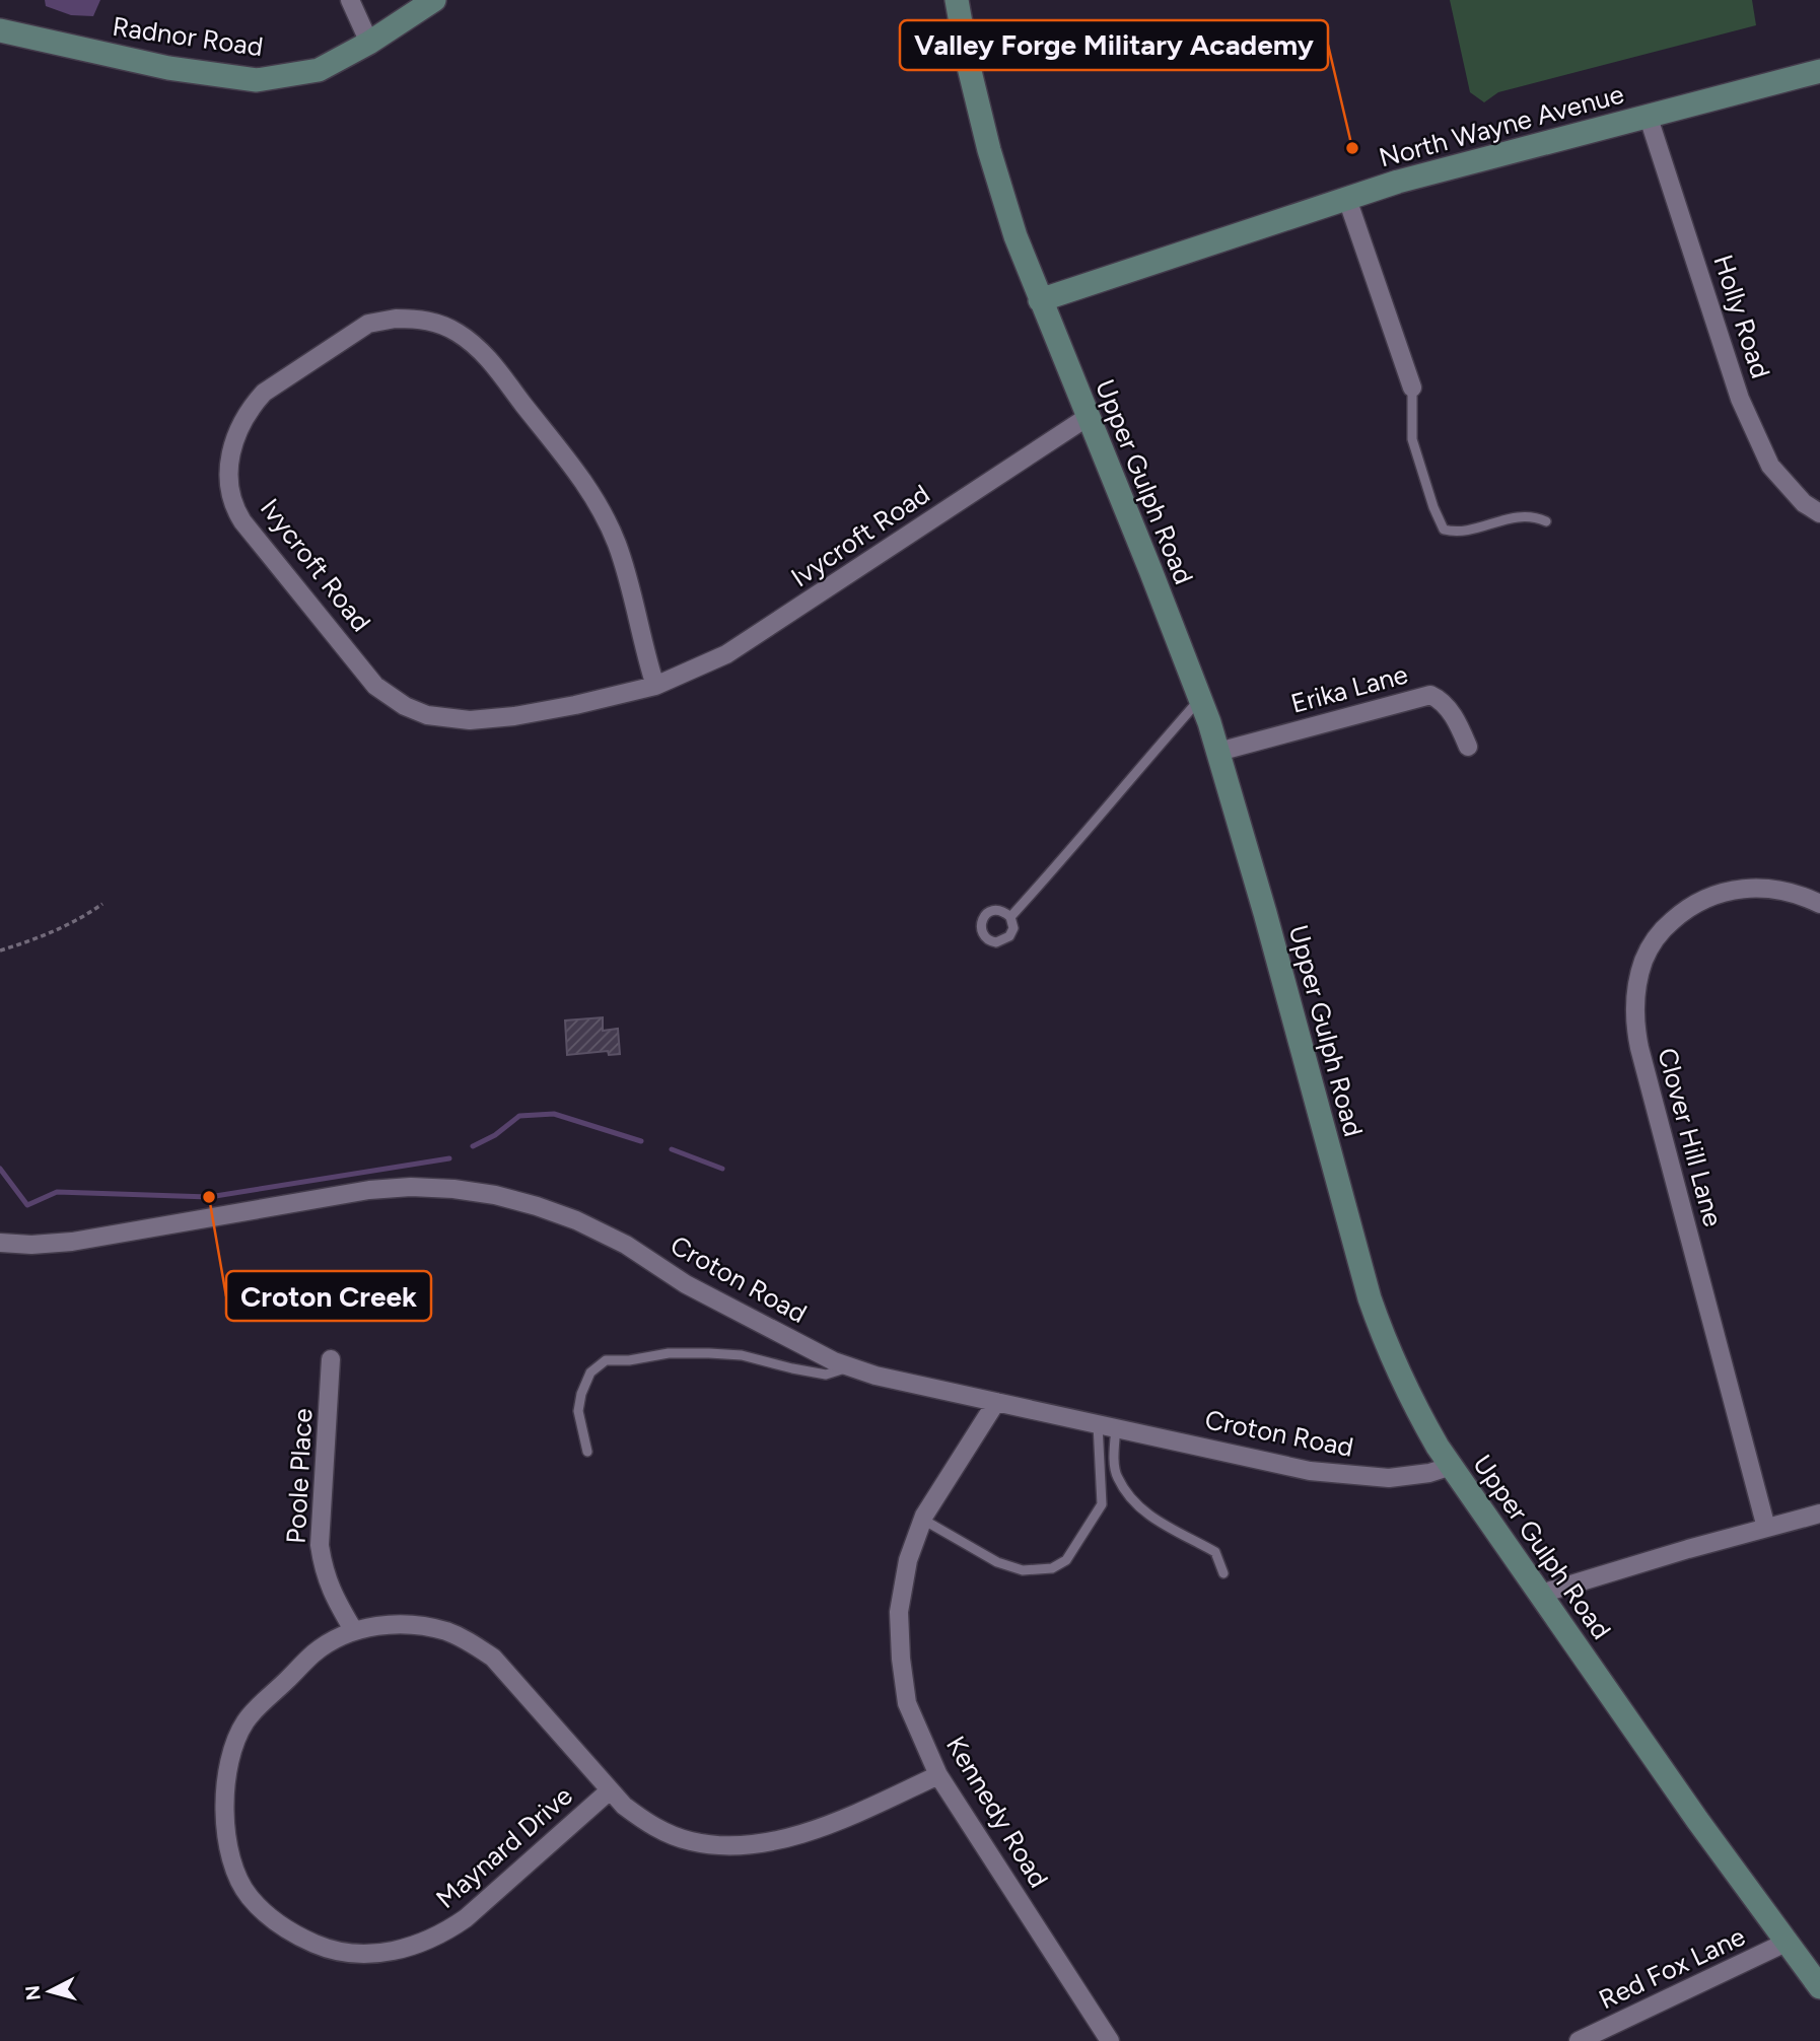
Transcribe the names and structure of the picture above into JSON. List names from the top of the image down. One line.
{"streets":{"street":["Radnor Road","North Wayne Avenue","Holly Road","Upper Gulph Road","Ivycroft Road","Erika Lane","Clover Hill Lane","Croton Road","Poole Place","Kennedy Road","Maynard Drive","Red Fox Lane"]},"crossings":[["North Wayne Avenue","Holly Road"],["North Wayne Avenue","Upper Gulph Road"],["Upper Gulph Road","Ivycroft Road"],["Upper Gulph Road","Erika Lane"],["Upper Gulph Road","Croton Road"],["Upper Gulph Road","Red Fox Lane"],["Croton Road","Kennedy Road"],["Poole Place","Maynard Drive"],["Kennedy Road","Maynard Drive"]],"places":["Valley Forge Military Academy","Croton Creek"],"north":"left"}
